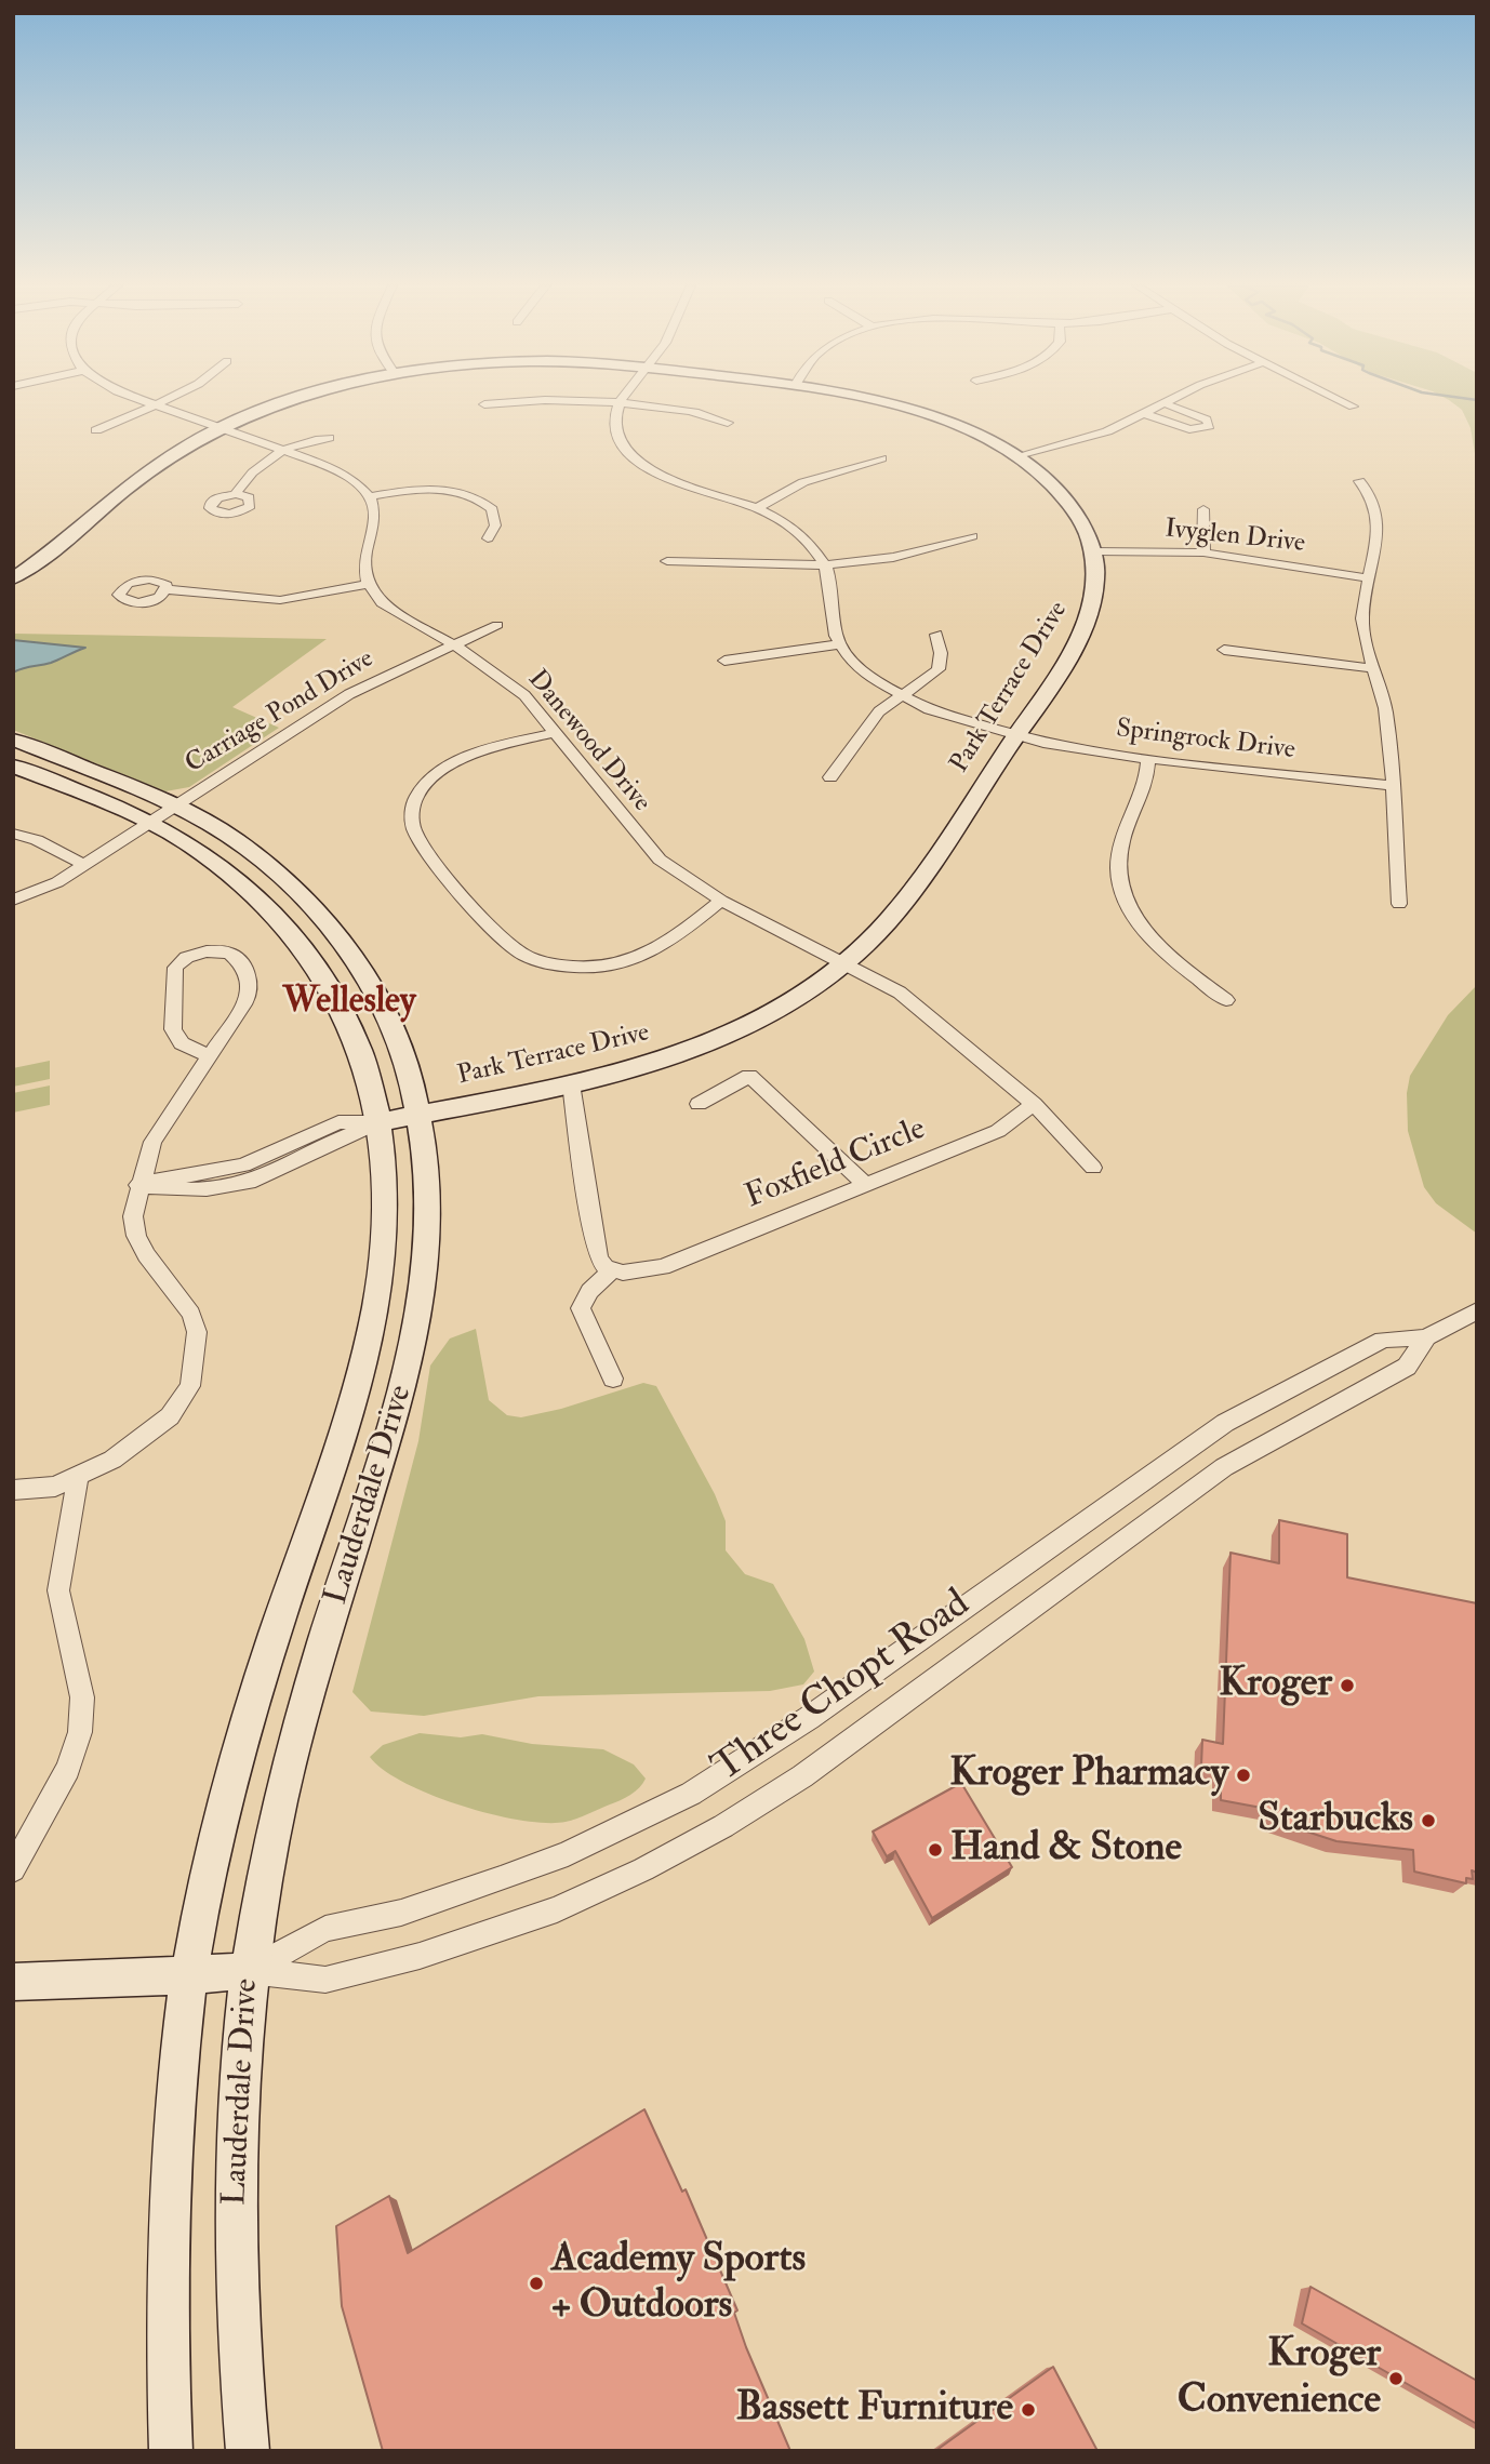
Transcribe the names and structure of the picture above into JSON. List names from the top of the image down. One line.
{"streets":{"main road":["Park Terrace Drive","Lauderdale Drive","Three Chopt Road"],"street":["Ivyglen Drive","Carriage Pond Drive","Springrock Drive","Danewood Drive","Foxfield Circle"]},"crossings":[["Ivyglen Drive","Park Terrace Drive"],["Park Terrace Drive","Springrock Drive"],["Park Terrace Drive","Danewood Drive"],["Park Terrace Drive","Lauderdale Drive"],["Carriage Pond Drive","Danewood Drive"],["Carriage Pond Drive","Lauderdale Drive"],["Lauderdale Drive","Three Chopt Road"]],"districts":["Wellesley"],"places":["Kroger","Kroger Pharmacy","Starbucks","Hand & Stone","Academy Sports + Outdoors","Kroger Convenience","Bassett Furniture"]}
